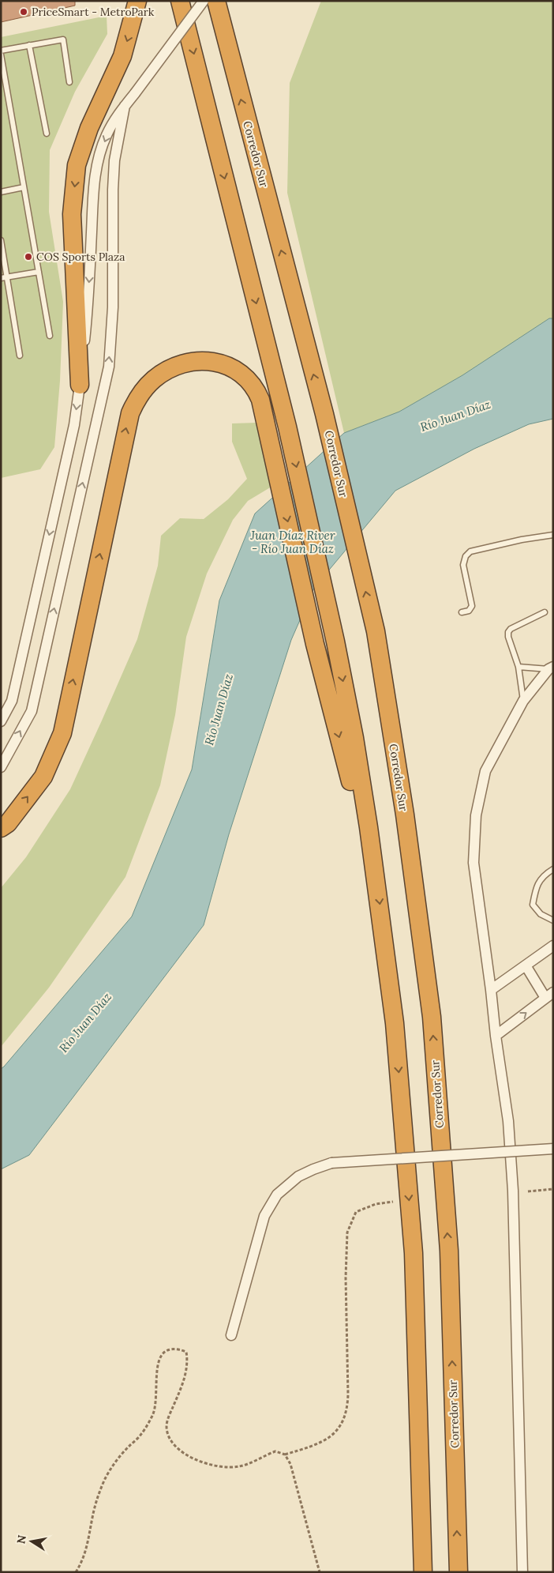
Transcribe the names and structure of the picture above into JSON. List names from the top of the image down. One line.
{"streets":{"highway":["Corredor Sur"]},"water":["Río Juan Díaz","Juan Díaz River - Río Juan Díaz"],"places":["PriceSmart - MetroPark","COS Sports Plaza"],"north":"left"}
